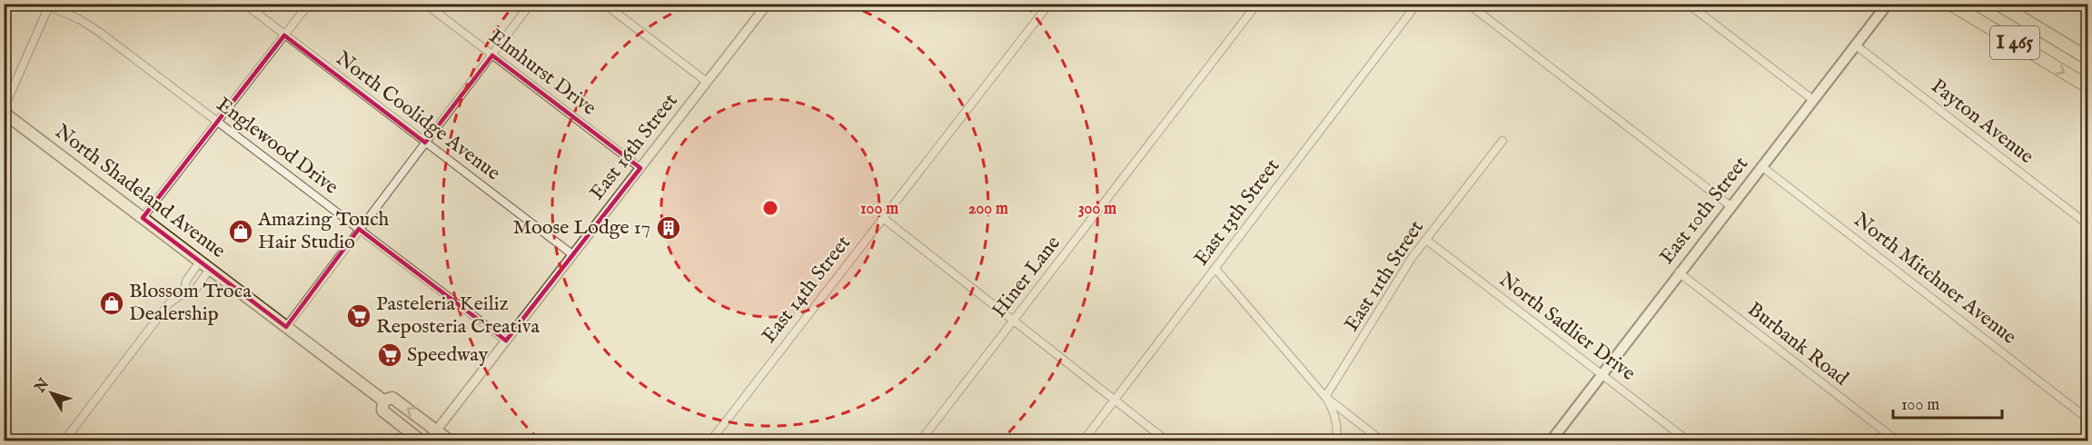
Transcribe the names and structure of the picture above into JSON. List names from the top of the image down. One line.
{"streets":{"highway":["I 465"],"main road":["North Shadeland Avenue","East 10th Street"],"street":["Elmhurst Drive","North Coolidge Avenue","Payton Avenue","Englewood Drive","East 16th Street","East 13th Street","East 11th Street","Hiner Lane","North Mitchner Avenue","East 14th Street","North Sadlier Drive","Burbank Road"]},"crossings":[["Elmhurst Drive","East 16th Street"],["North Coolidge Avenue","East 16th Street"],["Payton Avenue","East 10th Street"],["Englewood Drive","East 16th Street"],["East 16th Street","North Shadeland Avenue"],["East 10th Street","North Mitchner Avenue"],["East 10th Street","North Sadlier Drive"],["East 10th Street","Burbank Road"],["East 11th Street","North Sadlier Drive"]],"places":{"building":["Moose Lodge 17"],"shop":["Amazing Touch Hair Studio","Blossom Troca Dealership"],"supermarket":["Pasteleria Keiliz Reposteria Creativa","Speedway"]},"scale_bar":"100 m","north":"top left","rings":["100 m","200 m","300 m"]}
